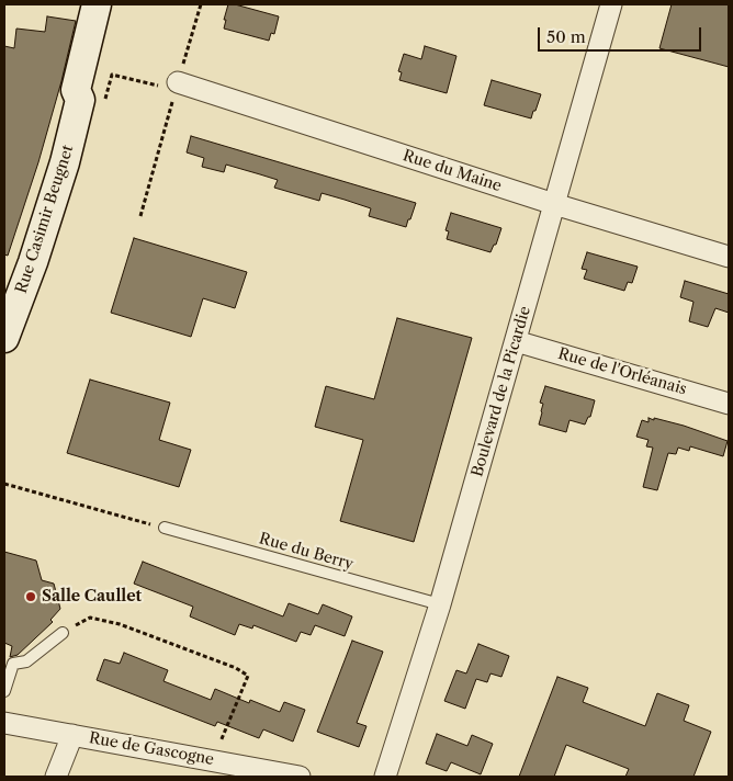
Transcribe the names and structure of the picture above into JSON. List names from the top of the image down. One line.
{"streets":{"main road":["Rue Casimir Beugnet"],"street":["Rue du Maine","Rue de l'Orléanais","Boulevard de la Picardie","Rue de Gascogne"],"lane":["Rue du Berry"]},"crossings":[["Rue du Maine","Boulevard de la Picardie"],["Rue de l'Orléanais","Boulevard de la Picardie"],["Boulevard de la Picardie","Rue du Berry"]],"places":["Salle Caullet"],"scale_bar":"50 m"}
